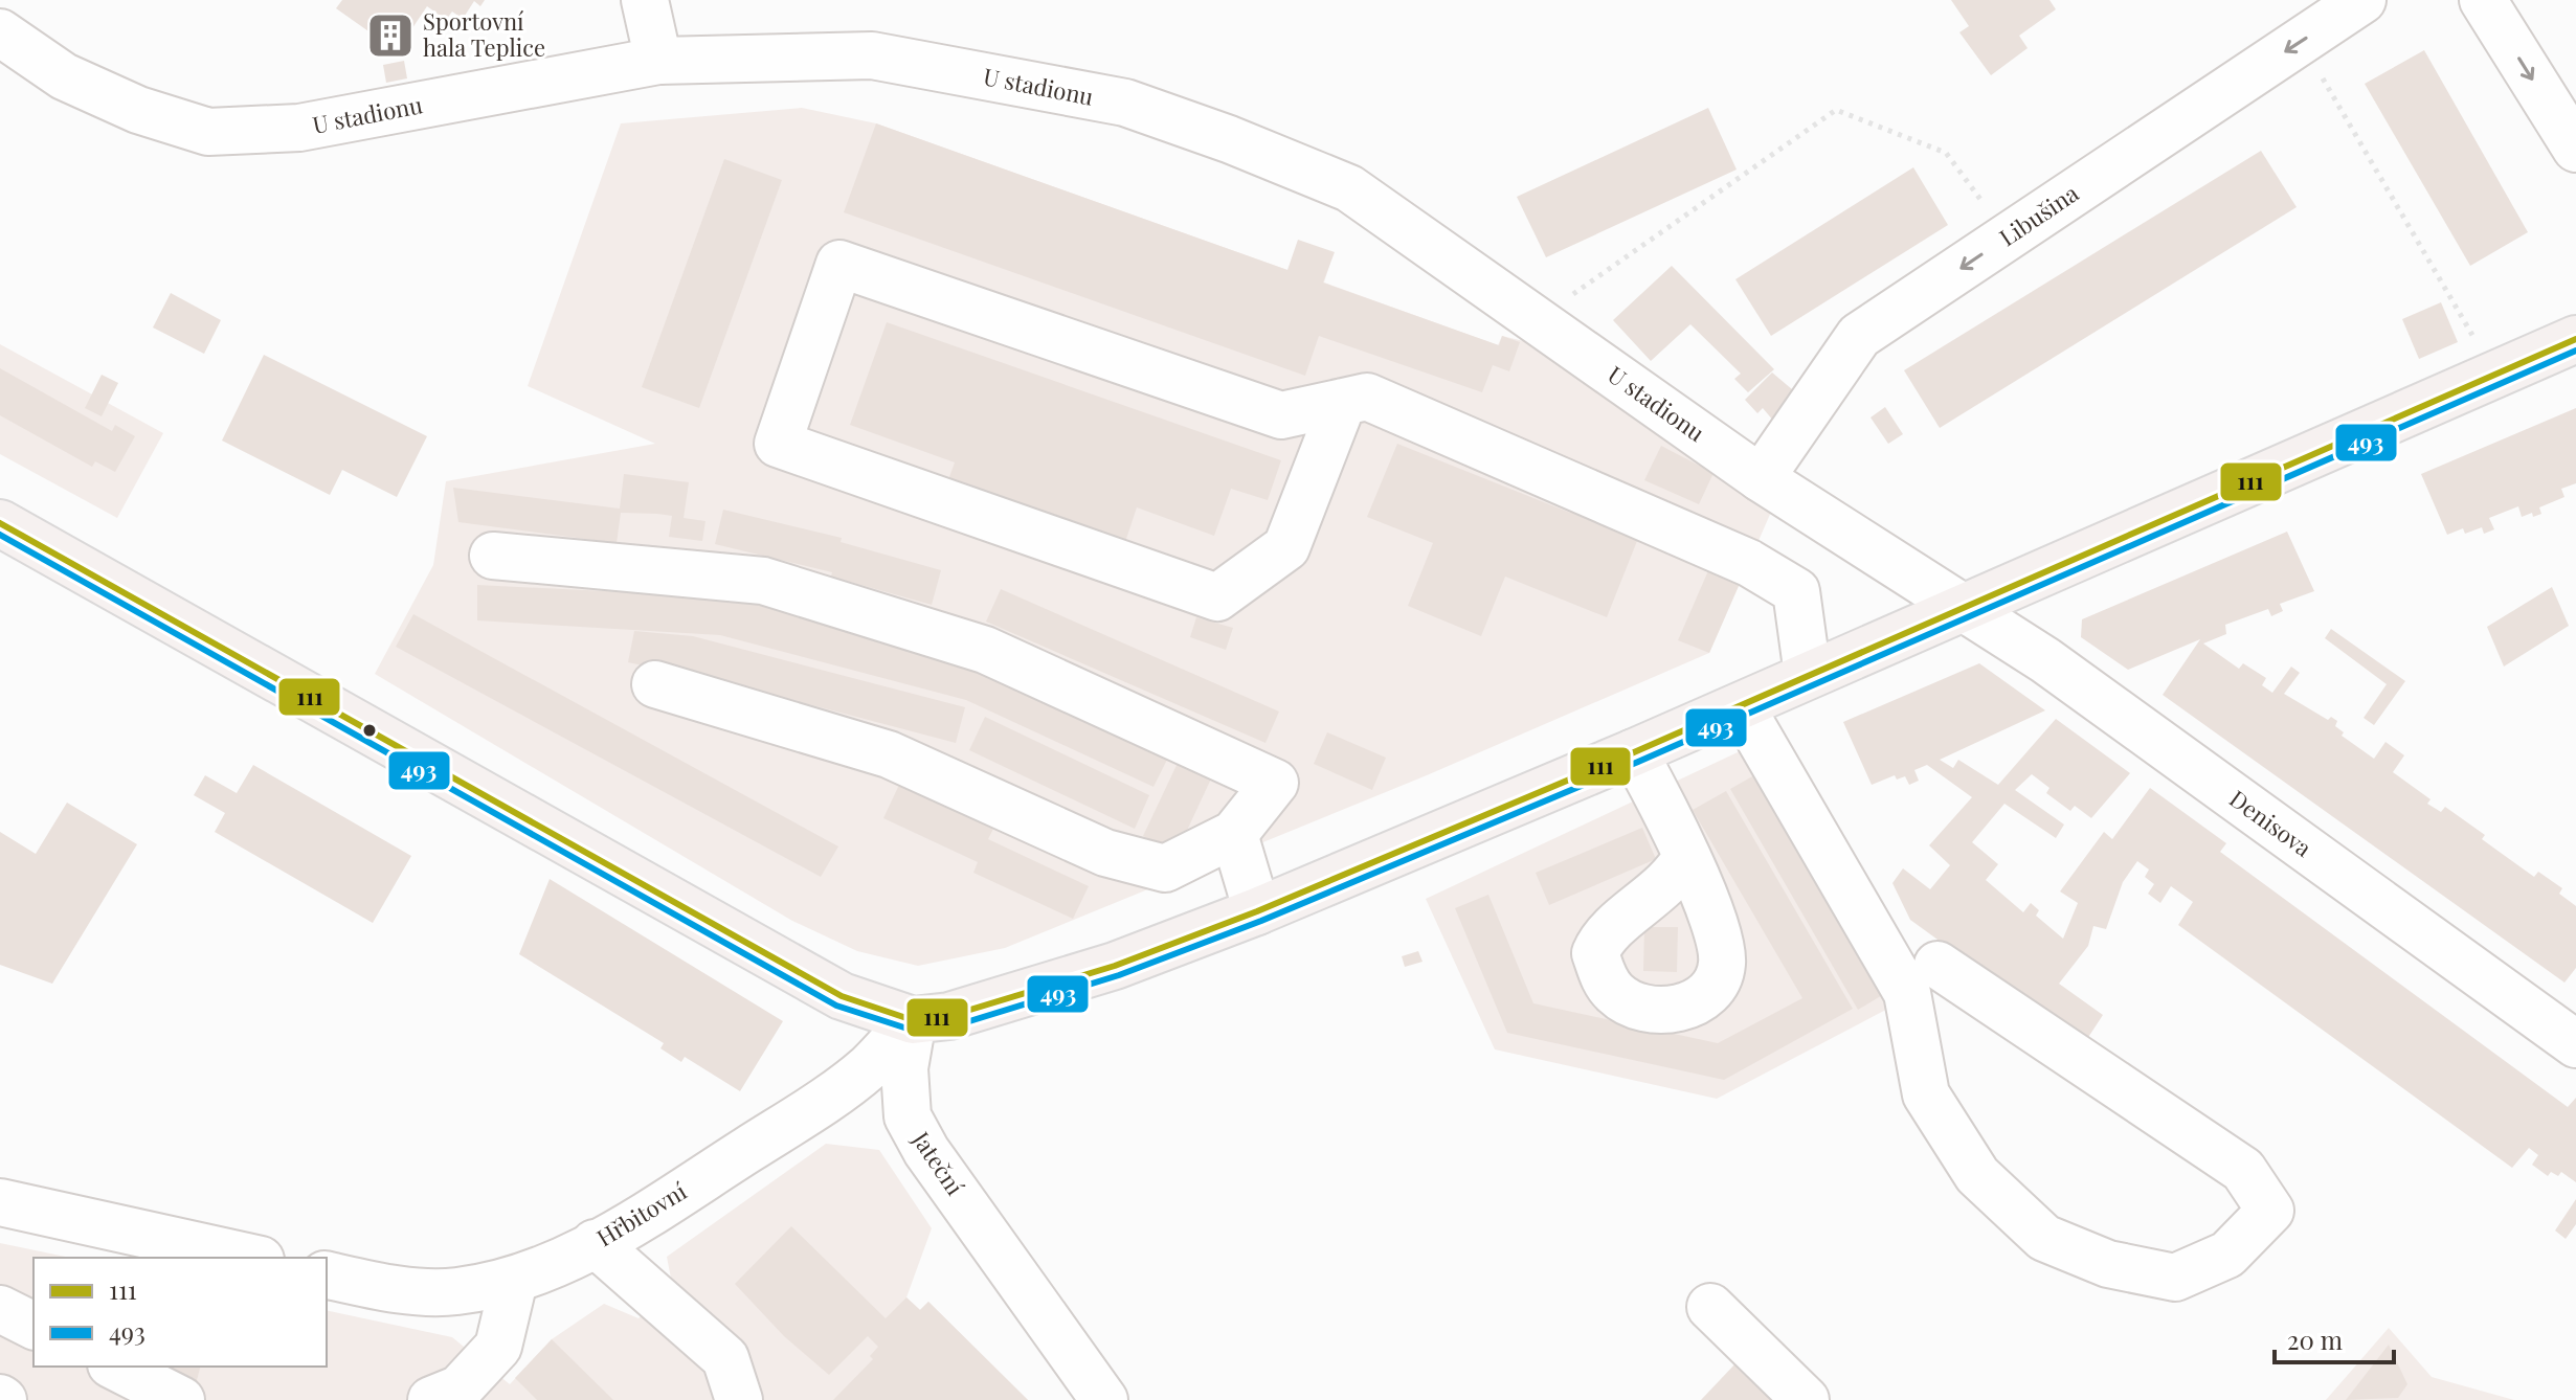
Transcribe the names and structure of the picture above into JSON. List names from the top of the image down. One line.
{"streets":{"street":["U stadionu","Libušina","Denisova","Jateční","Hřbitovní"]},"crossings":[["U stadionu","Libušina"],["U stadionu","Denisova"],["Jateční","Hřbitovní"]],"one_way":["Libušina"],"places":{"building":["Sportovní hala Teplice"]},"lines":["transit line 111","transit line 493"],"legend":["111","493"],"scale_bar":"20 m"}
